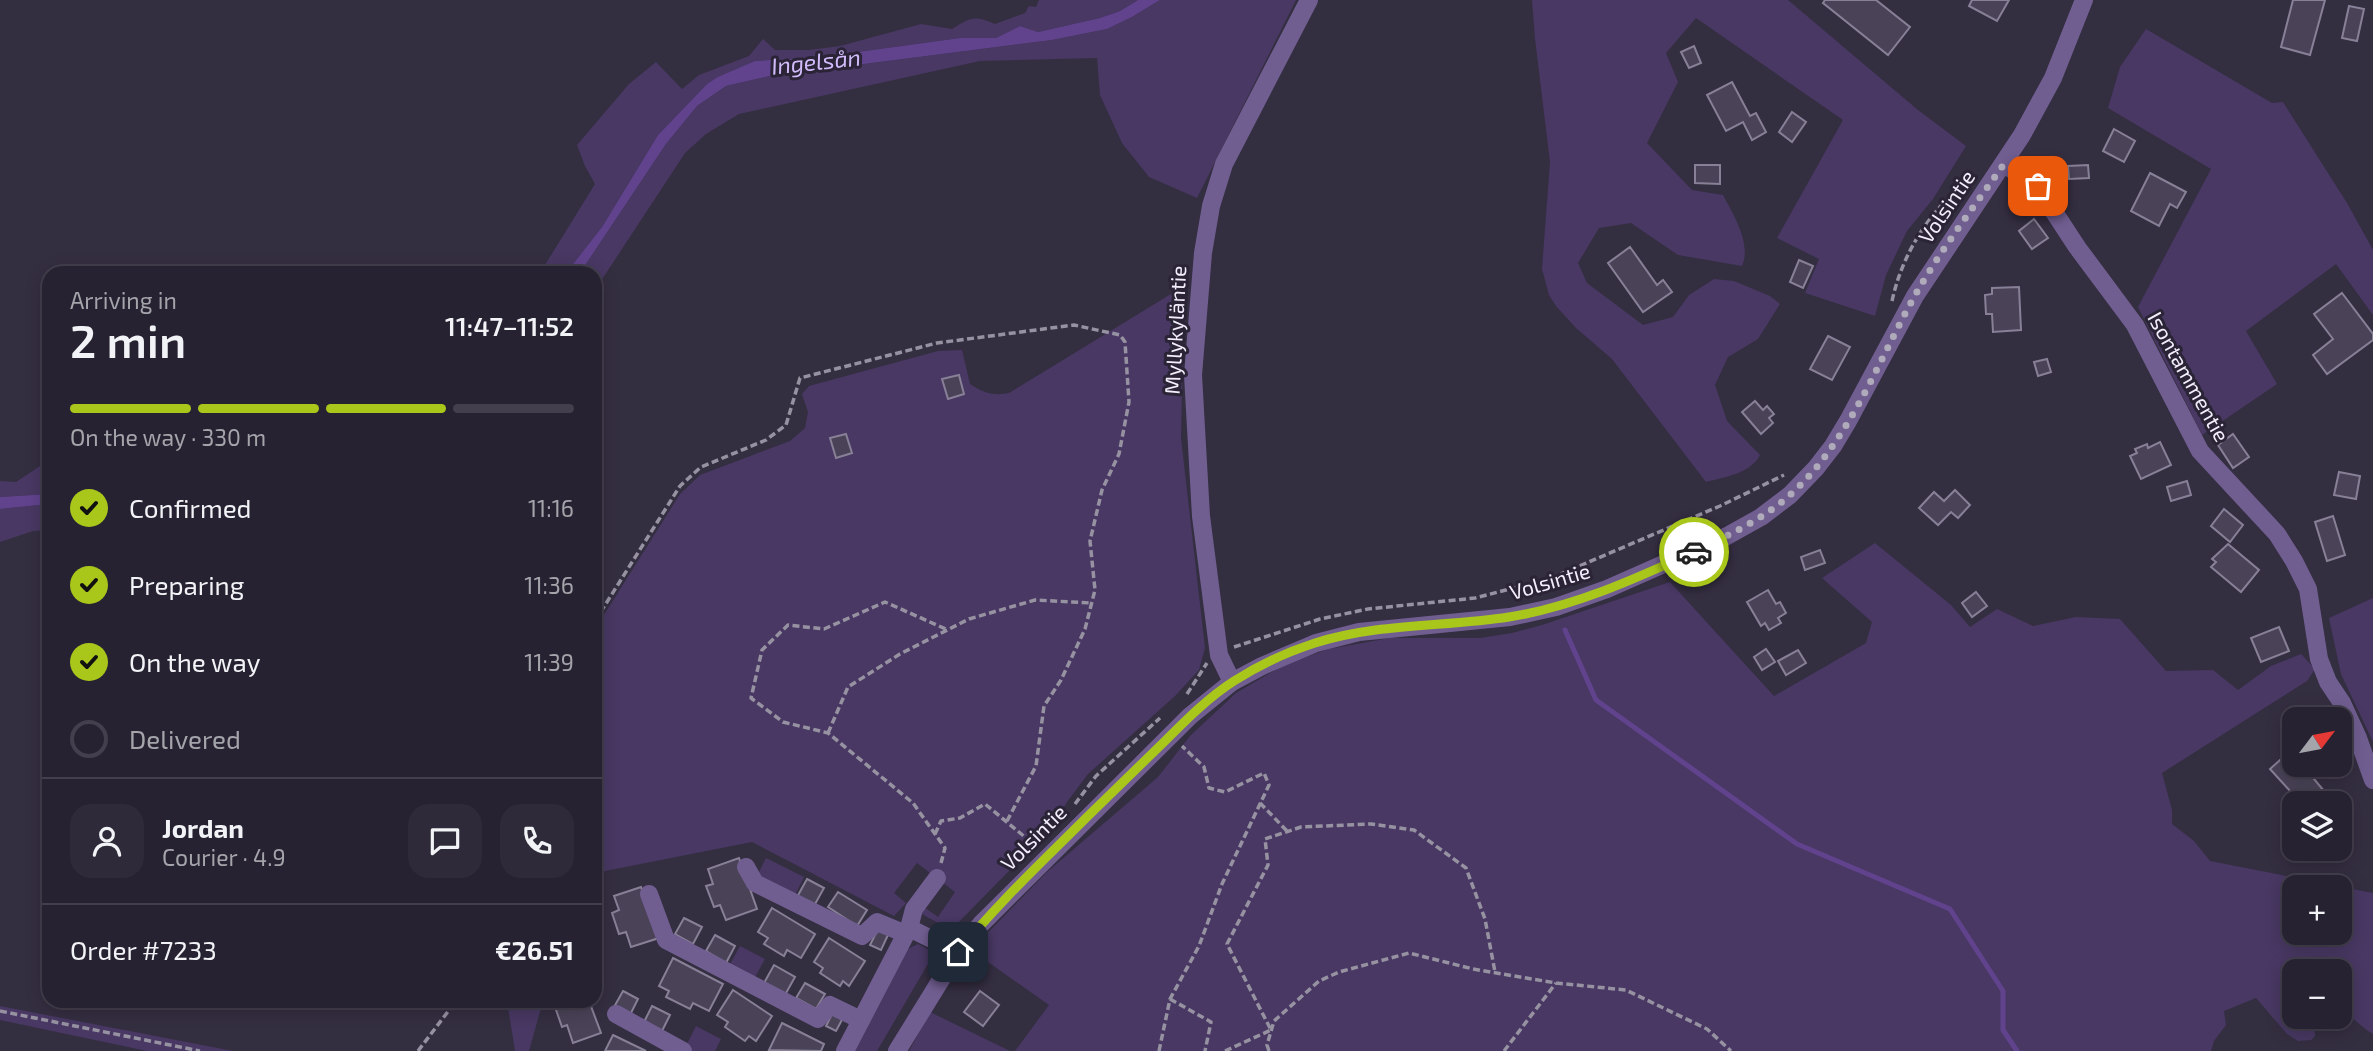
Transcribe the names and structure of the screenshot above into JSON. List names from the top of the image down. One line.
{"streets":{"street":["Volsintie","Myllykyläntie","Isontammentie"]},"crossings":[["Volsintie","Myllykyläntie"],["Volsintie","Isontammentie"]],"water":["Ingelsån"],"north":"top right","page":{"heading":["2 min","Arriving in","11:47–11:52"],"panel":["Jordan","Courier · 4.9","Order #7233","€26.51"],"bar":"On the way · 330 m","list":[["Confirmed","11:16"],["Preparing","11:36"],["On the way","11:39"],"Delivered"],"map_buttons":["+","−"]}}
